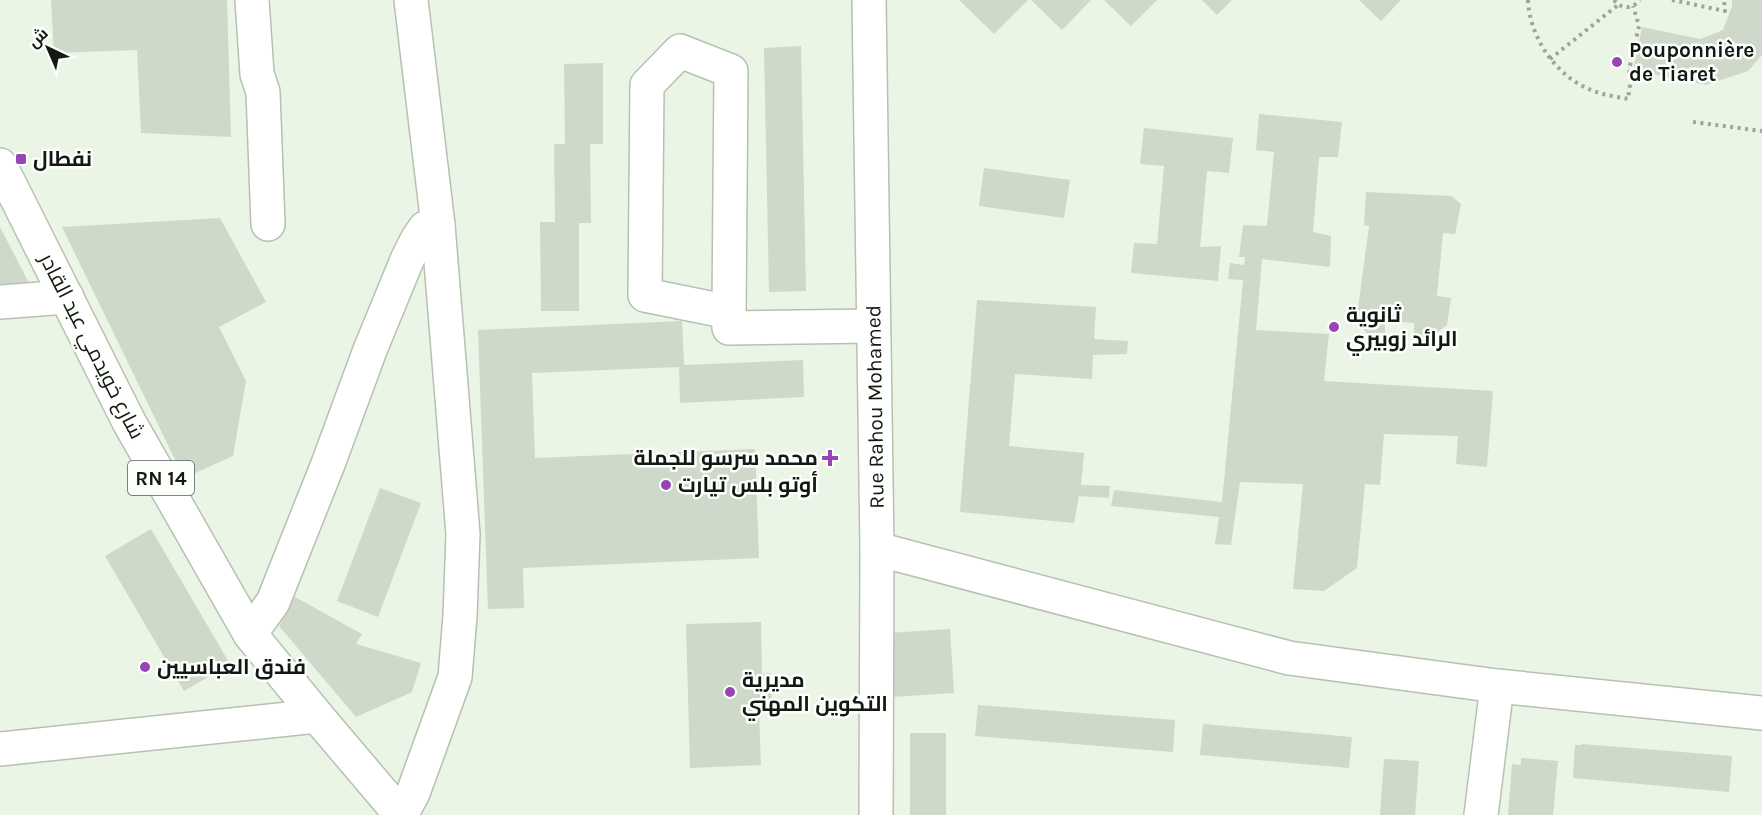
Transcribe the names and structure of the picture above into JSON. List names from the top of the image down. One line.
{"streets":{"street":["شارع خويدمي عبد القادر","Rue Rahou Mohamed","RN 14"]},"places":{"other":["Pouponnière de Tiaret","ثانوية الرائد زوبيري","أوتو بلس تيارت","فندق العباسيين","مديرية التكوين المهني"],"transit":["نفطال"],"health":["محمد سرسو للجملة"]},"north":"top left"}
